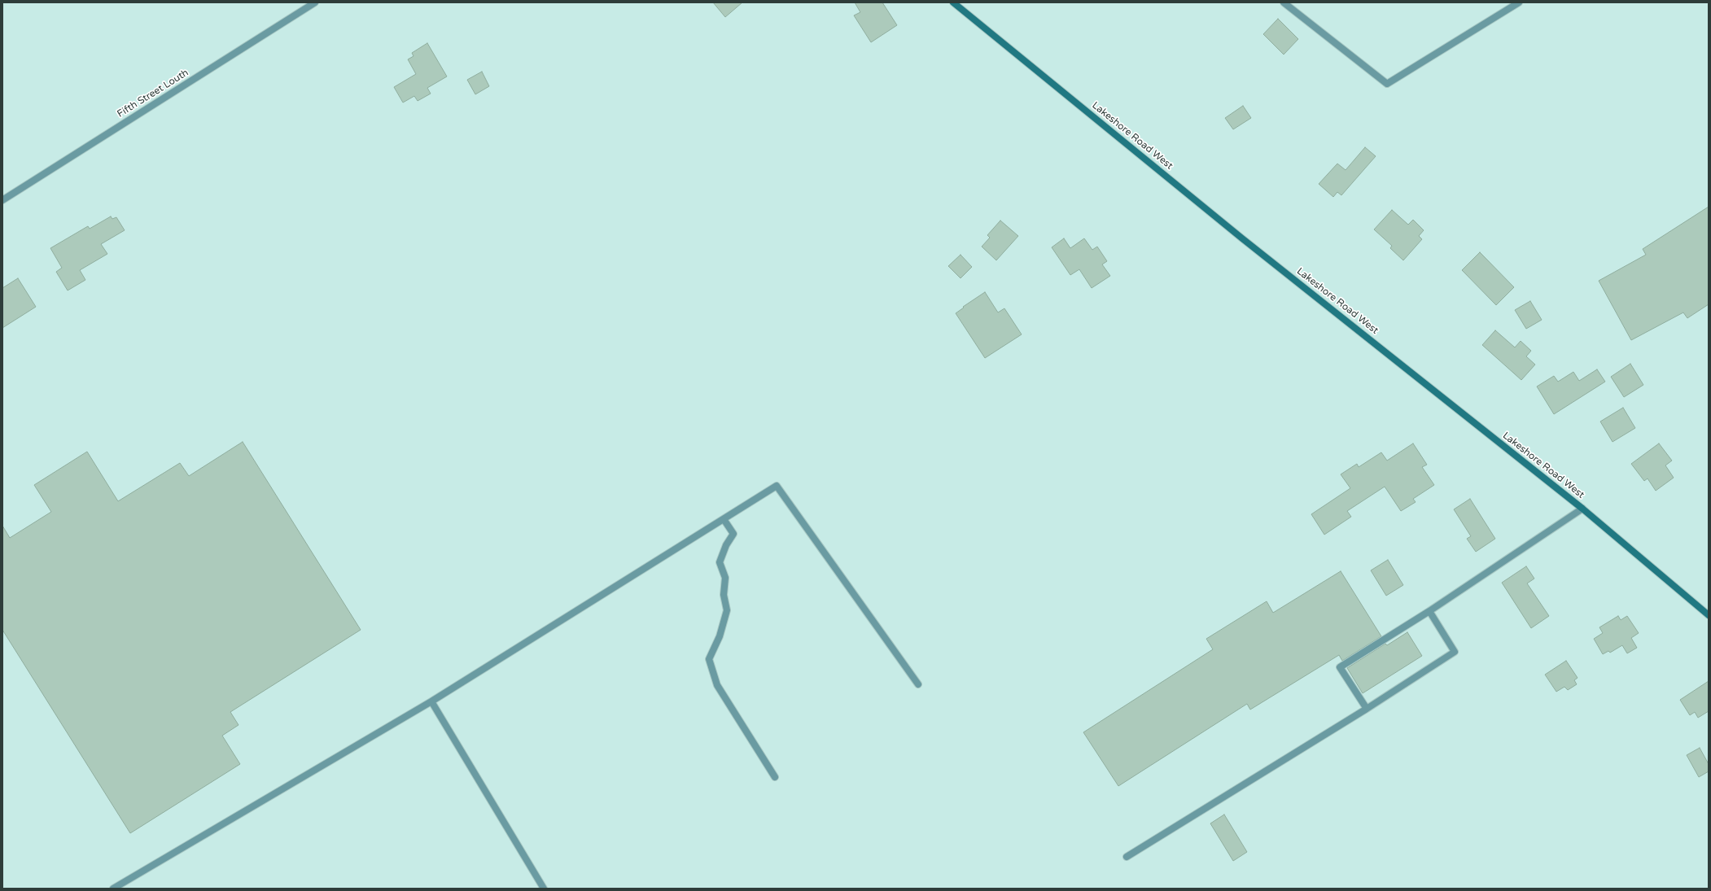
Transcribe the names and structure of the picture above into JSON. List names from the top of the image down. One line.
{"streets":{"main road":["Lakeshore Road West"],"street":["Fifth Street Louth"]}}
